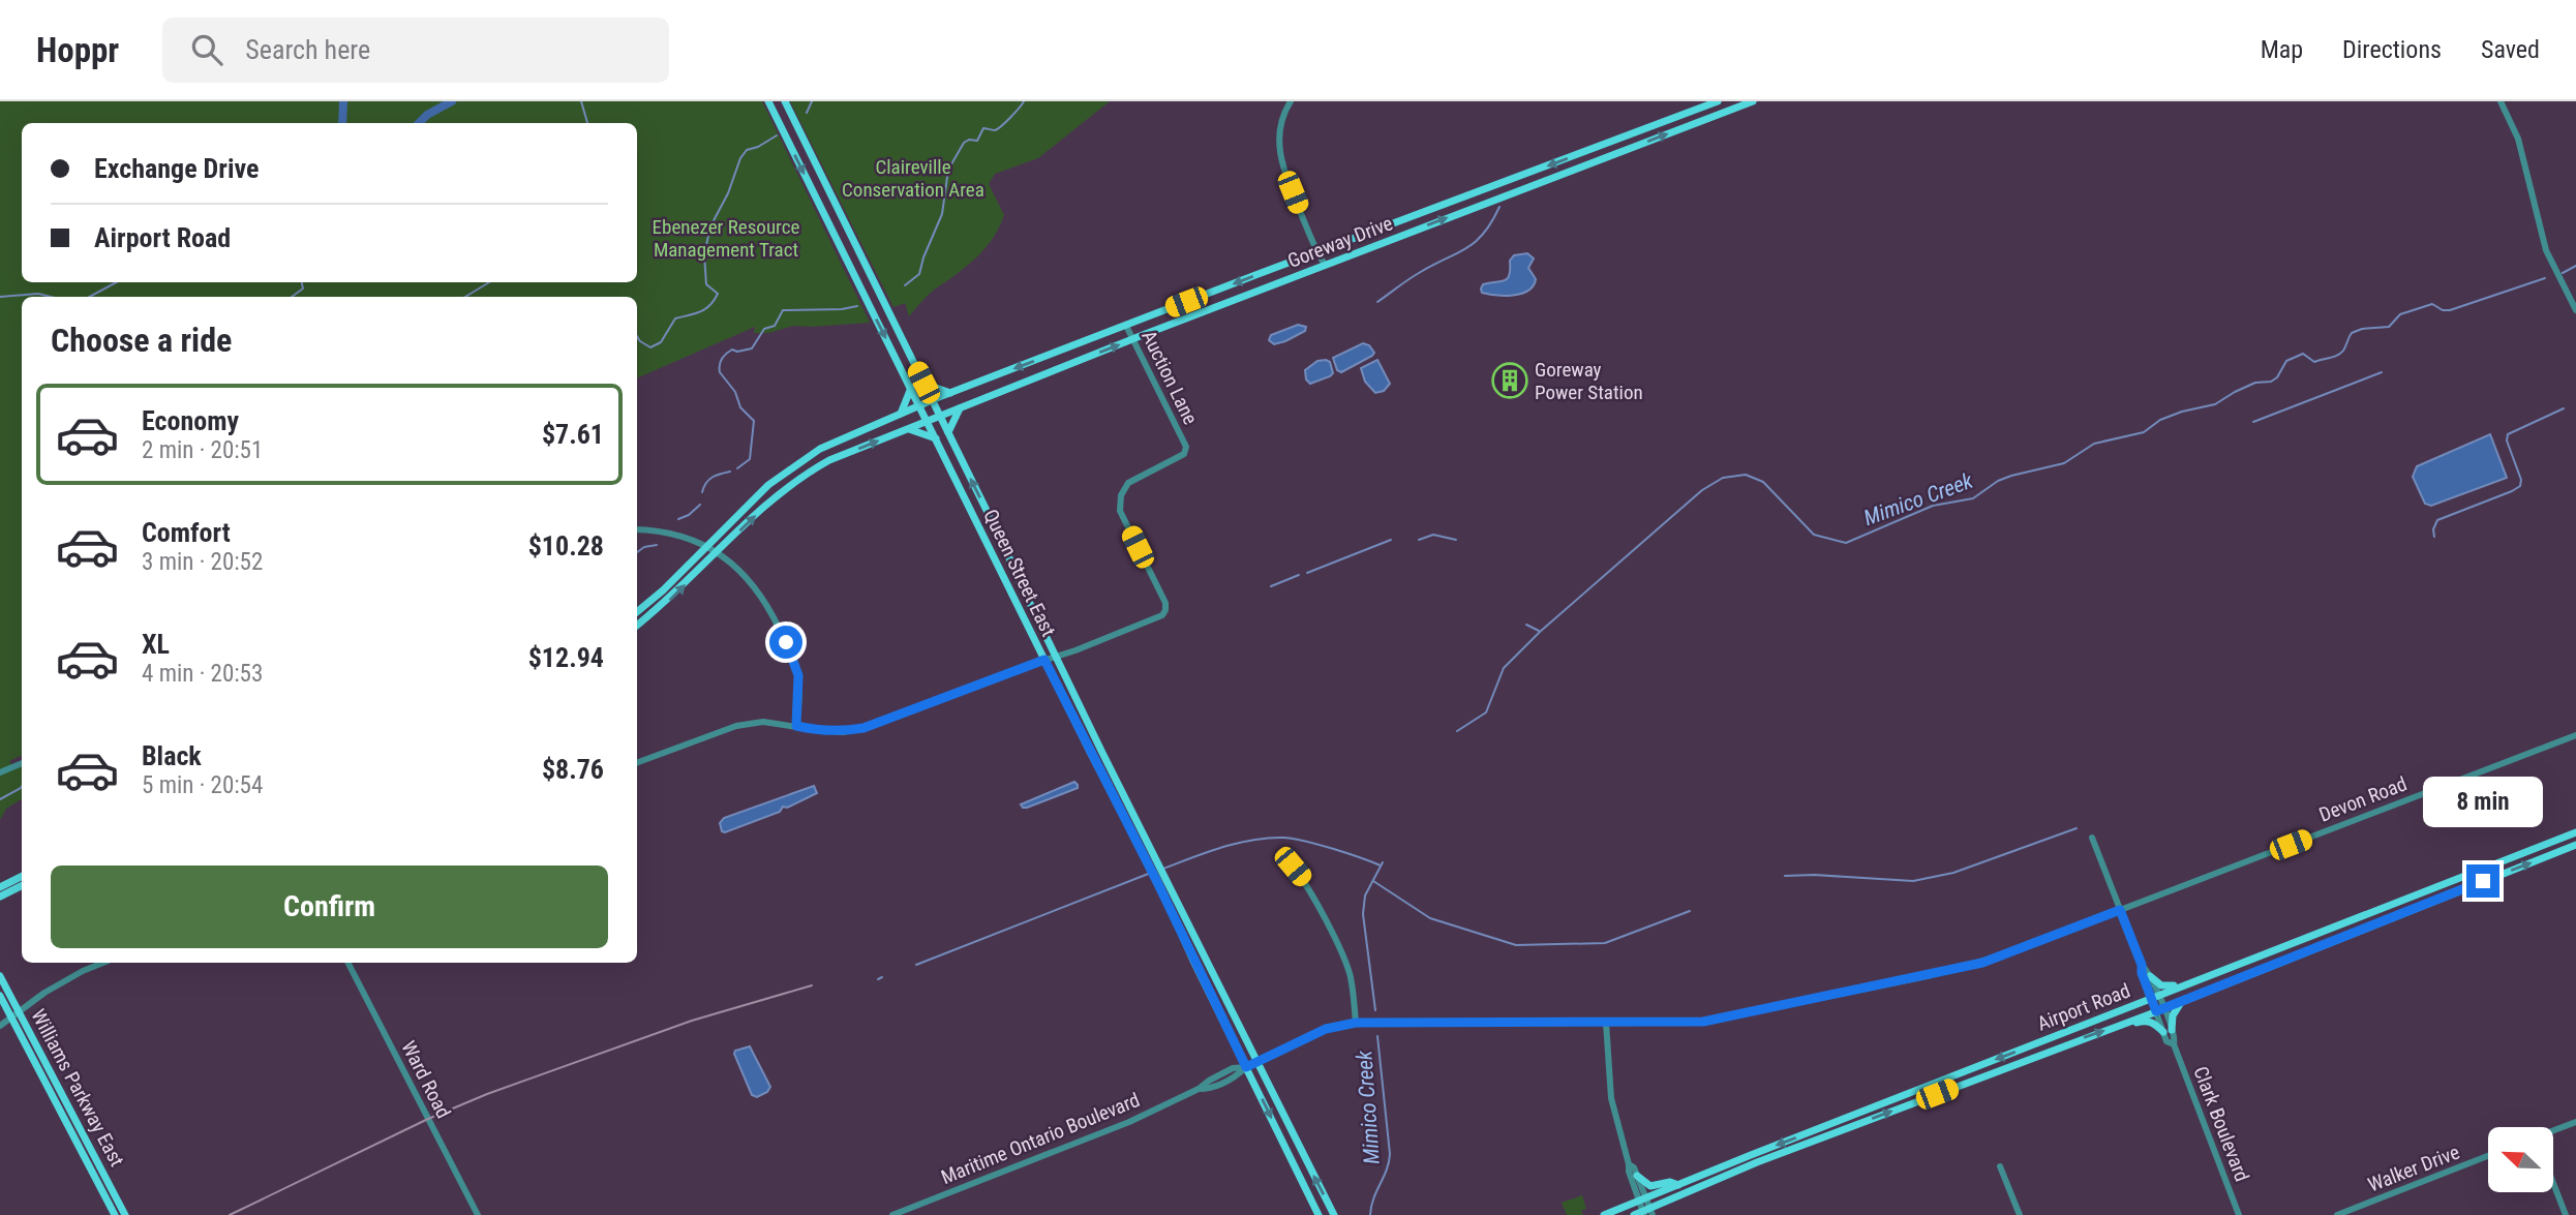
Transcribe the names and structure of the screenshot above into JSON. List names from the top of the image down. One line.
{"streets":{"main road":["Goreway Drive","Queen Street East","Airport Road","Williams Parkway East"],"street":["Auction Lane","Devon Road","Ward Road","Clark Boulevard","Maritime Ontario Boulevard","Walker Drive"]},"crossings":[["Goreway Drive","Auction Lane"],["Goreway Drive","Queen Street East"],["Auction Lane","Queen Street East"],["Queen Street East","Maritime Ontario Boulevard"],["Devon Road","Clark Boulevard"],["Devon Road","Maritime Ontario Boulevard"],["Airport Road","Clark Boulevard"]],"water":["Mimico Creek"],"parks":["Claireville Conservation Area","Ebenezer Resource Management Tract"],"places":{"building":["Goreway Power Station"]},"north":"top left","page":{"header":"Hoppr","search":"Search here","nav":["Map","Directions","Saved"],"banner":["Exchange Drive","Airport Road"],"heading":"Choose a ride","list":[{"name":"Economy","note":"2 min · 20:51","value":"$7.61"},{"name":"Comfort","note":"3 min · 20:52","value":"$10.28"},{"name":"XL","note":"4 min · 20:53","value":"$12.94"},{"name":"Black","note":"5 min · 20:54","value":"$8.76"}],"bubble":"8 min","buttons":"Confirm"}}
